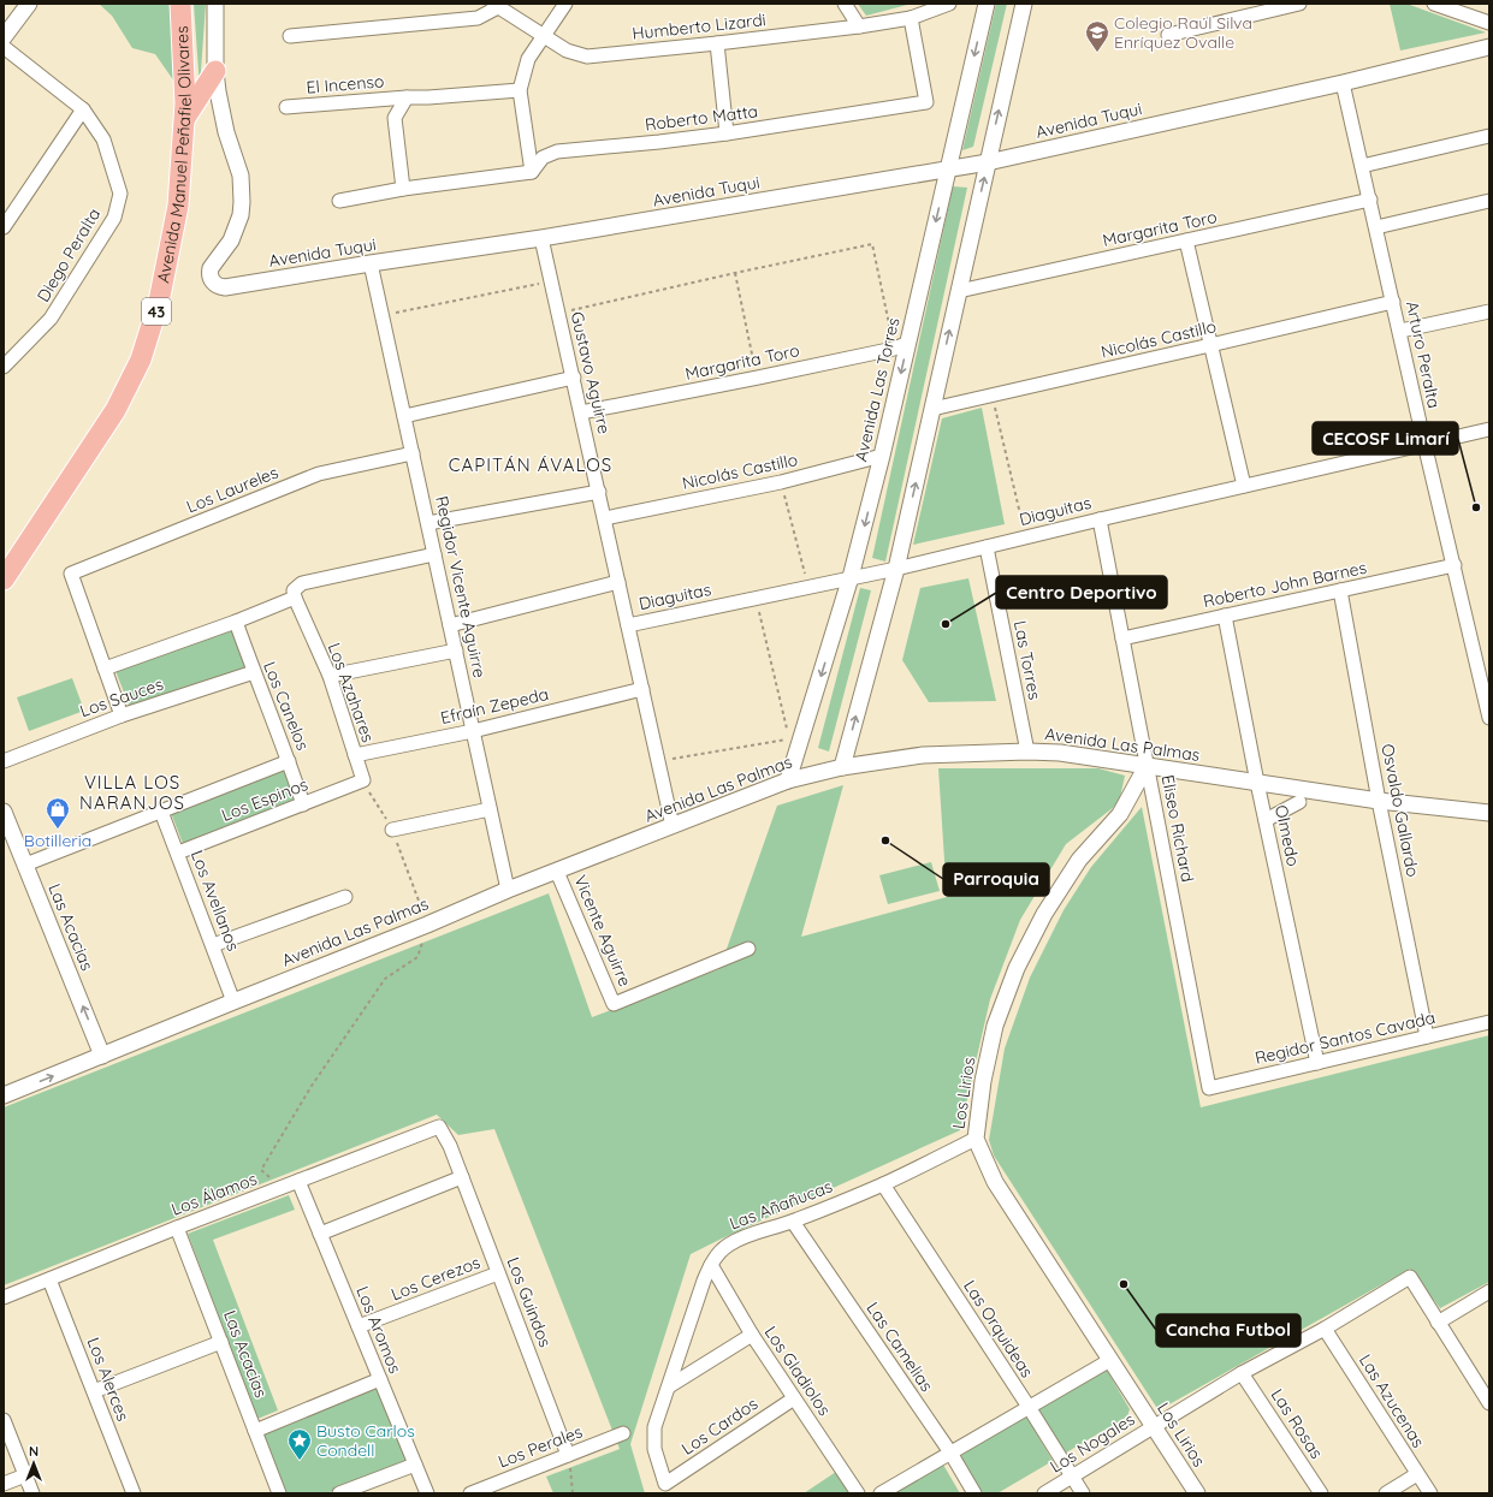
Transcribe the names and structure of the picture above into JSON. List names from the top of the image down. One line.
{"streets":{"main road":["Avenida Manuel Peñafiel Olivares","43"],"street":["Humberto Lizardi","El Incenso","Roberto Matta","Avenida Tuqui","Margarita Toro","Diego Peralta","Nicolás Castillo","Arturo Peralta","Gustavo Aguirre","Avenida Las Torres","Los Laureles","Diaguitas","Roberto John Barnes","Regidor Vicente Aguirre","Las Torres","Los Azahares","Los Sauces","Los Canelos","Efraín Zepeda","Avenida Las Palmas","Los Espinos","Osvaldo Gallardo","Eliseo Richard","Olmedo","Los Avellanos","Las Acacias","Vicente Aguirre","Regidor Santos Cavada","Los Lirios","Los Álamos","Las Añañucas","Los Cerezos","Los Guindos","Las Orquideas","Los Aromos","Las Camelias","Los Gladiolos","Los Alerces","Las Azucenas","Las Rosas","Los Cardos","Los Nogales","Los Perales"]},"crossings":[["Humberto Lizardi","Roberto Matta"],["Avenida Tuqui","Arturo Peralta"],["Avenida Tuqui","Gustavo Aguirre"],["Avenida Tuqui","Avenida Las Torres"],["Avenida Tuqui","Regidor Vicente Aguirre"],["Margarita Toro","Arturo Peralta"],["Margarita Toro","Gustavo Aguirre"],["Margarita Toro","Avenida Las Torres"],["Nicolás Castillo","Arturo Peralta"],["Nicolás Castillo","Gustavo Aguirre"],["Nicolás Castillo","Avenida Las Torres"],["Arturo Peralta","Diaguitas"],["Arturo Peralta","Roberto John Barnes"],["Gustavo Aguirre","Diaguitas"],["Gustavo Aguirre","Efraín Zepeda"],["Gustavo Aguirre","Avenida Las Palmas"],["Avenida Las Torres","Diaguitas"],["Avenida Las Torres","Avenida Las Palmas"],["Los Laureles","Regidor Vicente Aguirre"],["Los Laureles","Los Sauces"],["Diaguitas","Regidor Vicente Aguirre"],["Diaguitas","Las Torres"],["Diaguitas","Eliseo Richard"],["Roberto John Barnes","Osvaldo Gallardo"],["Roberto John Barnes","Eliseo Richard"],["Roberto John Barnes","Olmedo"],["Regidor Vicente Aguirre","Los Sauces"],["Regidor Vicente Aguirre","Efraín Zepeda"],["Regidor Vicente Aguirre","Avenida Las Palmas"],["Las Torres","Avenida Las Palmas"],["Los Azahares","Los Sauces"],["Los Azahares","Efraín Zepeda"],["Los Azahares","Los Espinos"],["Los Sauces","Los Canelos"],["Los Canelos","Los Espinos"],["Avenida Las Palmas","Osvaldo Gallardo"],["Avenida Las Palmas","Eliseo Richard"],["Avenida Las Palmas","Olmedo"],["Avenida Las Palmas","Los Avellanos"],["Avenida Las Palmas","Las Acacias"],["Avenida Las Palmas","Vicente Aguirre"],["Avenida Las Palmas","Los Lirios"],["Los Espinos","Los Avellanos"],["Los Espinos","Las Acacias"],["Osvaldo Gallardo","Regidor Santos Cavada"],["Eliseo Richard","Regidor Santos Cavada"],["Eliseo Richard","Los Lirios"],["Olmedo","Regidor Santos Cavada"],["Las Acacias","Los Álamos"],["Los Lirios","Las Añañucas"],["Los Lirios","Los Nogales"],["Los Álamos","Los Guindos"],["Los Álamos","Los Aromos"],["Los Álamos","Los Alerces"],["Las Añañucas","Las Orquideas"],["Las Añañucas","Las Camelias"],["Las Añañucas","Los Gladiolos"],["Las Añañucas","Los Cardos"],["Los Cerezos","Los Guindos"],["Los Cerezos","Los Aromos"],["Los Guindos","Los Perales"],["Las Orquideas","Los Nogales"],["Los Gladiolos","Los Cardos"],["Las Azucenas","Los Nogales"],["Las Rosas","Los Nogales"]],"one_way":["Las Acacias"],"districts":["CAPITÁN ÁVALOS","VILLA LOS NARANJOS"],"places":{"school or university":["Colegio Raúl Silva Enríquez Ovalle"],"other":["CECOSF Limarí","Centro Deportivo","Parroquia","Cancha Futbol"],"shop":["Botilleria"],"place":["Busto Carlos Condell"]},"north":"top"}
